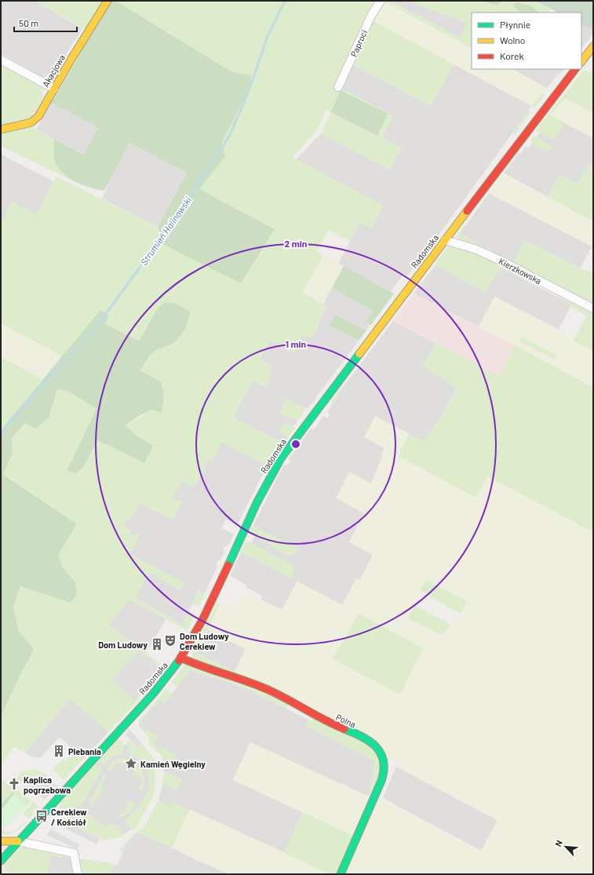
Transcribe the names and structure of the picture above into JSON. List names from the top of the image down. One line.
{"streets":{"street":["Paproci","Akacjowa","Radomska","Kierzkowska","Polna"]},"crossings":[["Radomska","Kierzkowska"],["Radomska","Polna"]],"water":["Strumień Halinowski"],"places":{"theatre":["Dom Ludowy Cerekiew"],"building":["Dom Ludowy","Plebania"],"place":["Kamień Węgielny"],"church":["Kaplica pogrzebowa"],"bus stop":["Cerekiew / Kościół"]},"legend":["Płynnie","Wolno","Korek"],"scale_bar":"50 m","north":"top left","rings":["2 min","1 min"]}
